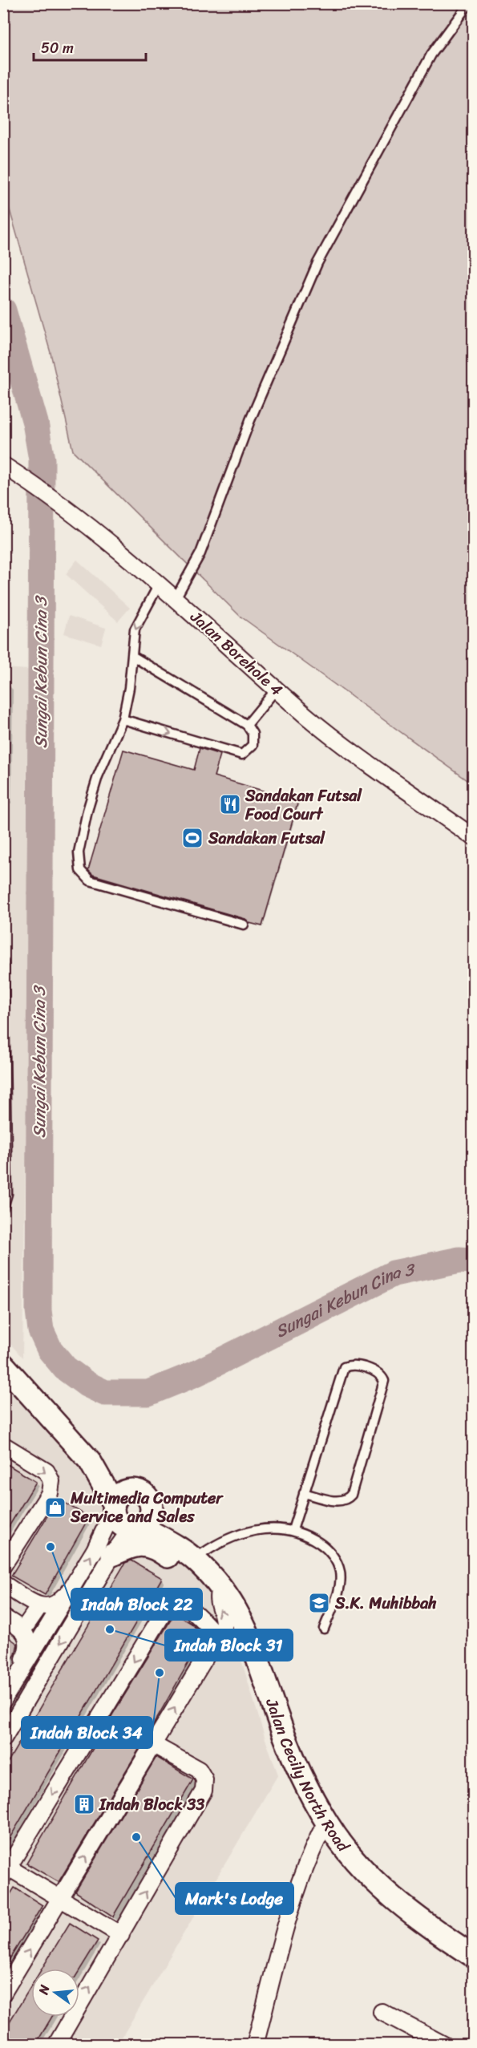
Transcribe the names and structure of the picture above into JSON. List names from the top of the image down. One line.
{"streets":{"main road":["Jalan Cecily North Road"],"street":["Jalan Borehole 4"]},"water":["Sungai Kebun Cina 3"],"places":{"restaurant":["Sandakan Futsal Food Court"],"sports":["Sandakan Futsal"],"shop":["Multimedia Computer Service and Sales"],"other":["Indah Block 22","Indah Block 31","Indah Block 34","Mark's Lodge"],"school or university":["S.K. Muhibbah"],"building":["Indah Block 33"]},"scale_bar":"50 m","north":"left"}
